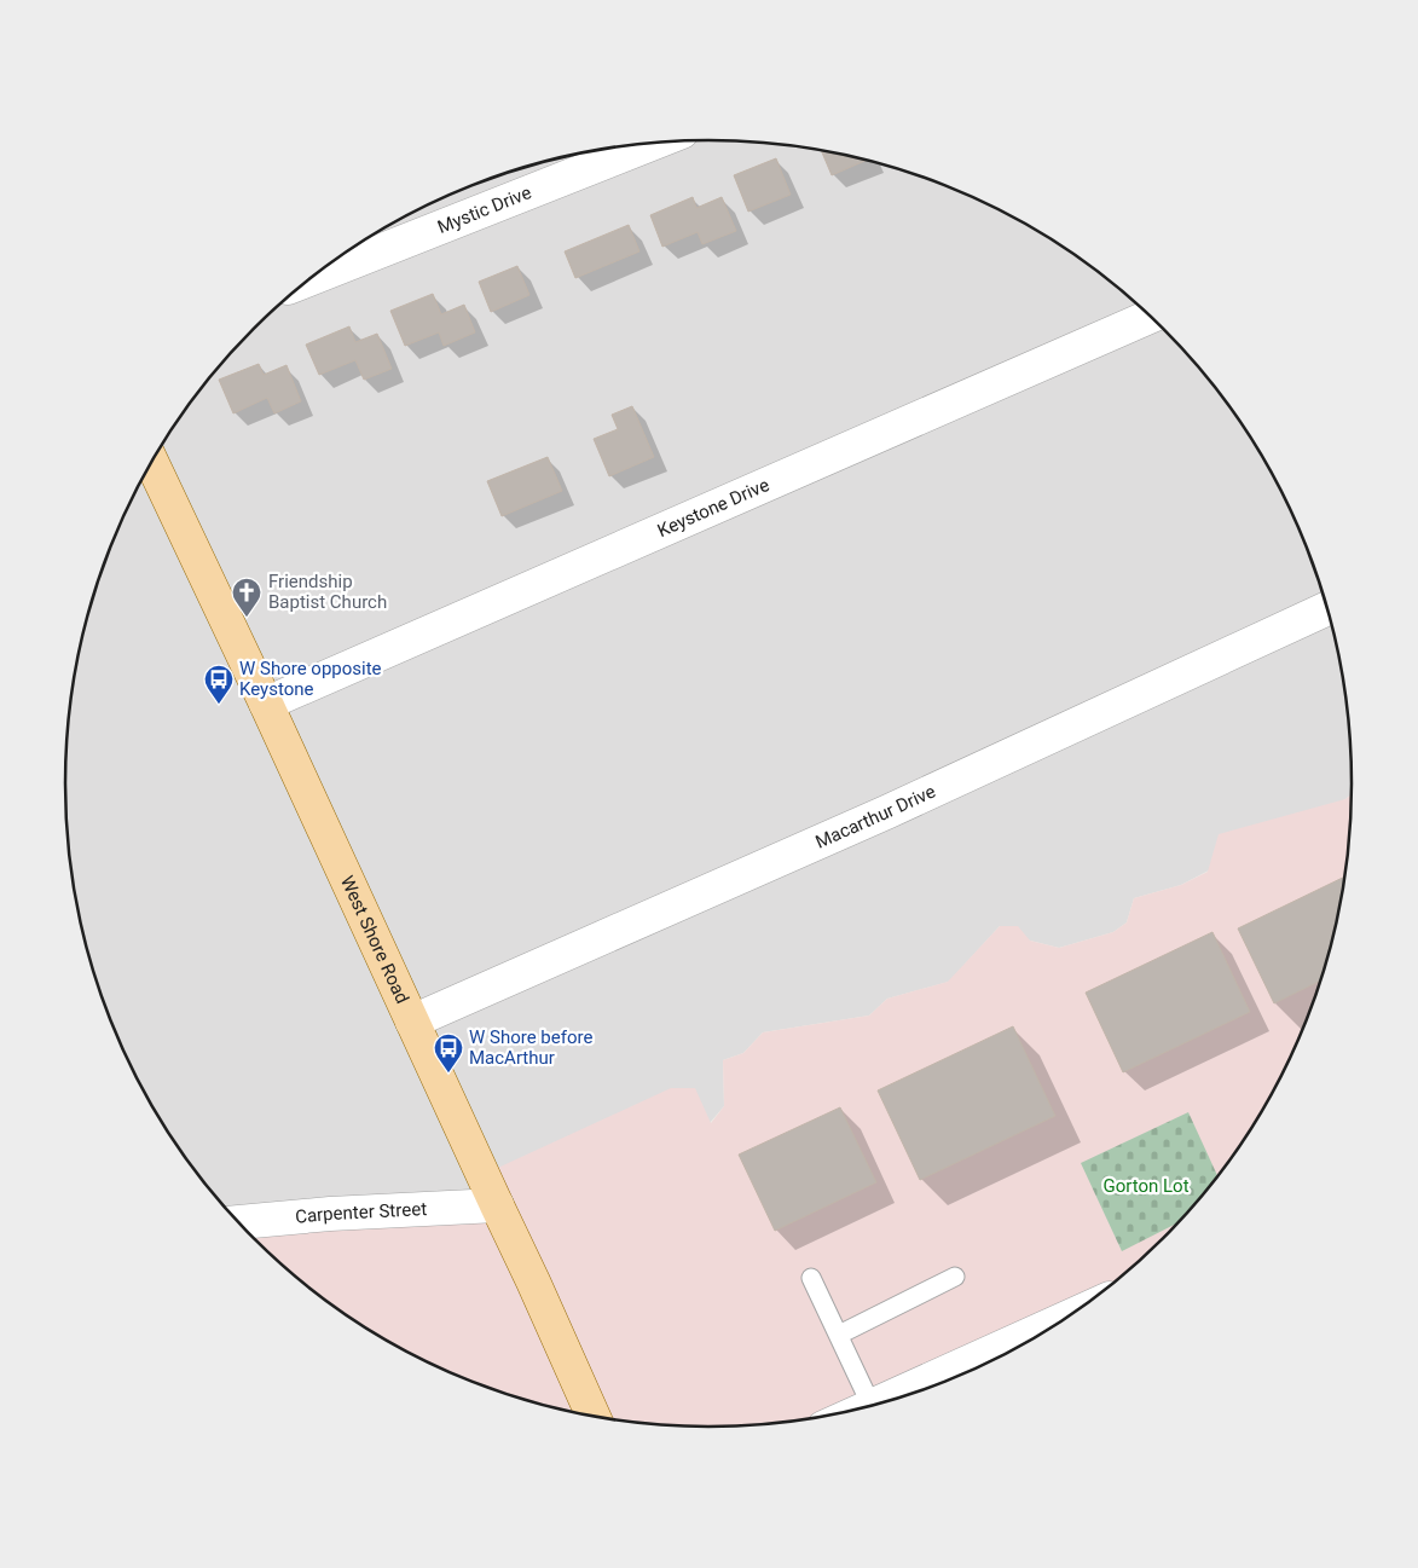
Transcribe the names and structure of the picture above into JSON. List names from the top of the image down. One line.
{"streets":{"main road":["West Shore Road"],"street":["Mystic Drive","Keystone Drive","Macarthur Drive","Carpenter Street"]},"crossings":[["Keystone Drive","West Shore Road"],["Macarthur Drive","West Shore Road"],["West Shore Road","Carpenter Street"]],"parks":["Gorton Lot"],"places":{"church":["Friendship Baptist Church"],"bus stop":["W Shore opposite Keystone","W Shore before MacArthur"]}}
